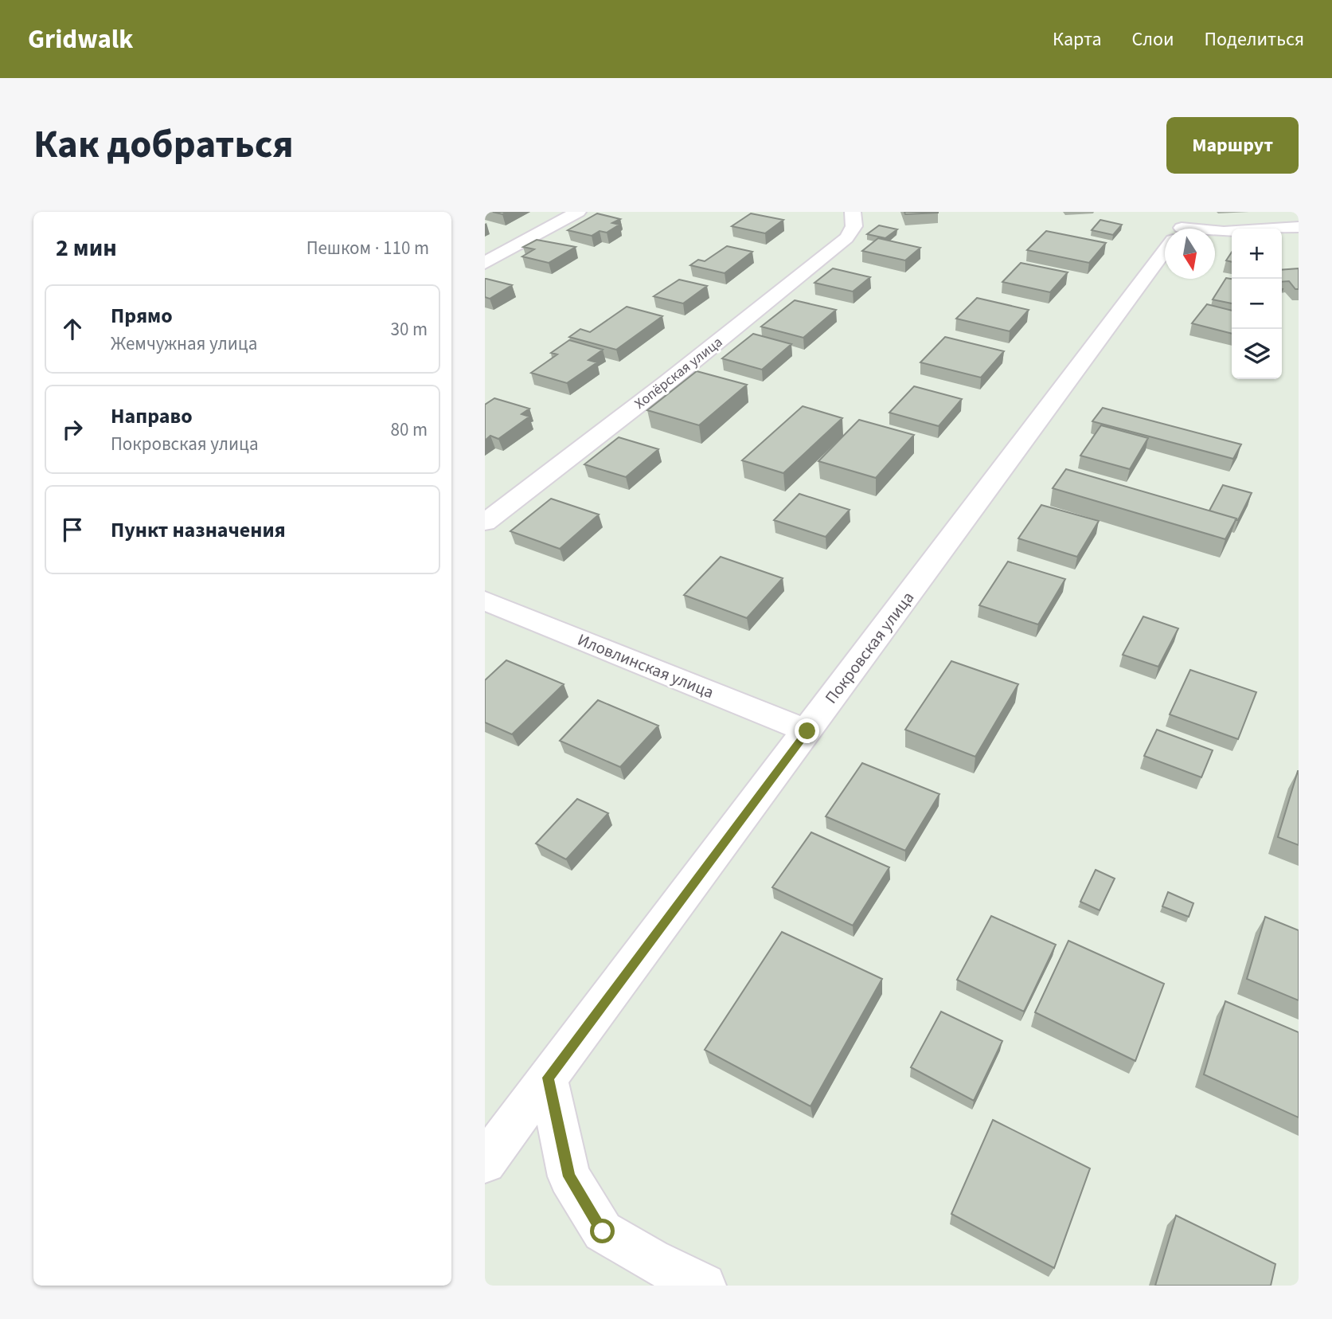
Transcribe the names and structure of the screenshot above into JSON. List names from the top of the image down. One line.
{"streets":{"street":["Хопёрская улица","Покровская улица","Иловлинская улица"]},"crossings":[["Покровская улица","Иловлинская улица"]],"north":"bottom","page":{"header":"Gridwalk","nav":["Карта","Слои","Поделиться"],"title":"Как добраться","buttons":"Маршрут","heading":["2 мин","Пешком · 110 m"],"map_buttons":["+","−"],"list":[["Прямо","Жемчужная улица","30 m"],["Направо","Покровская улица","80 m"],"Пункт назначения"]}}
